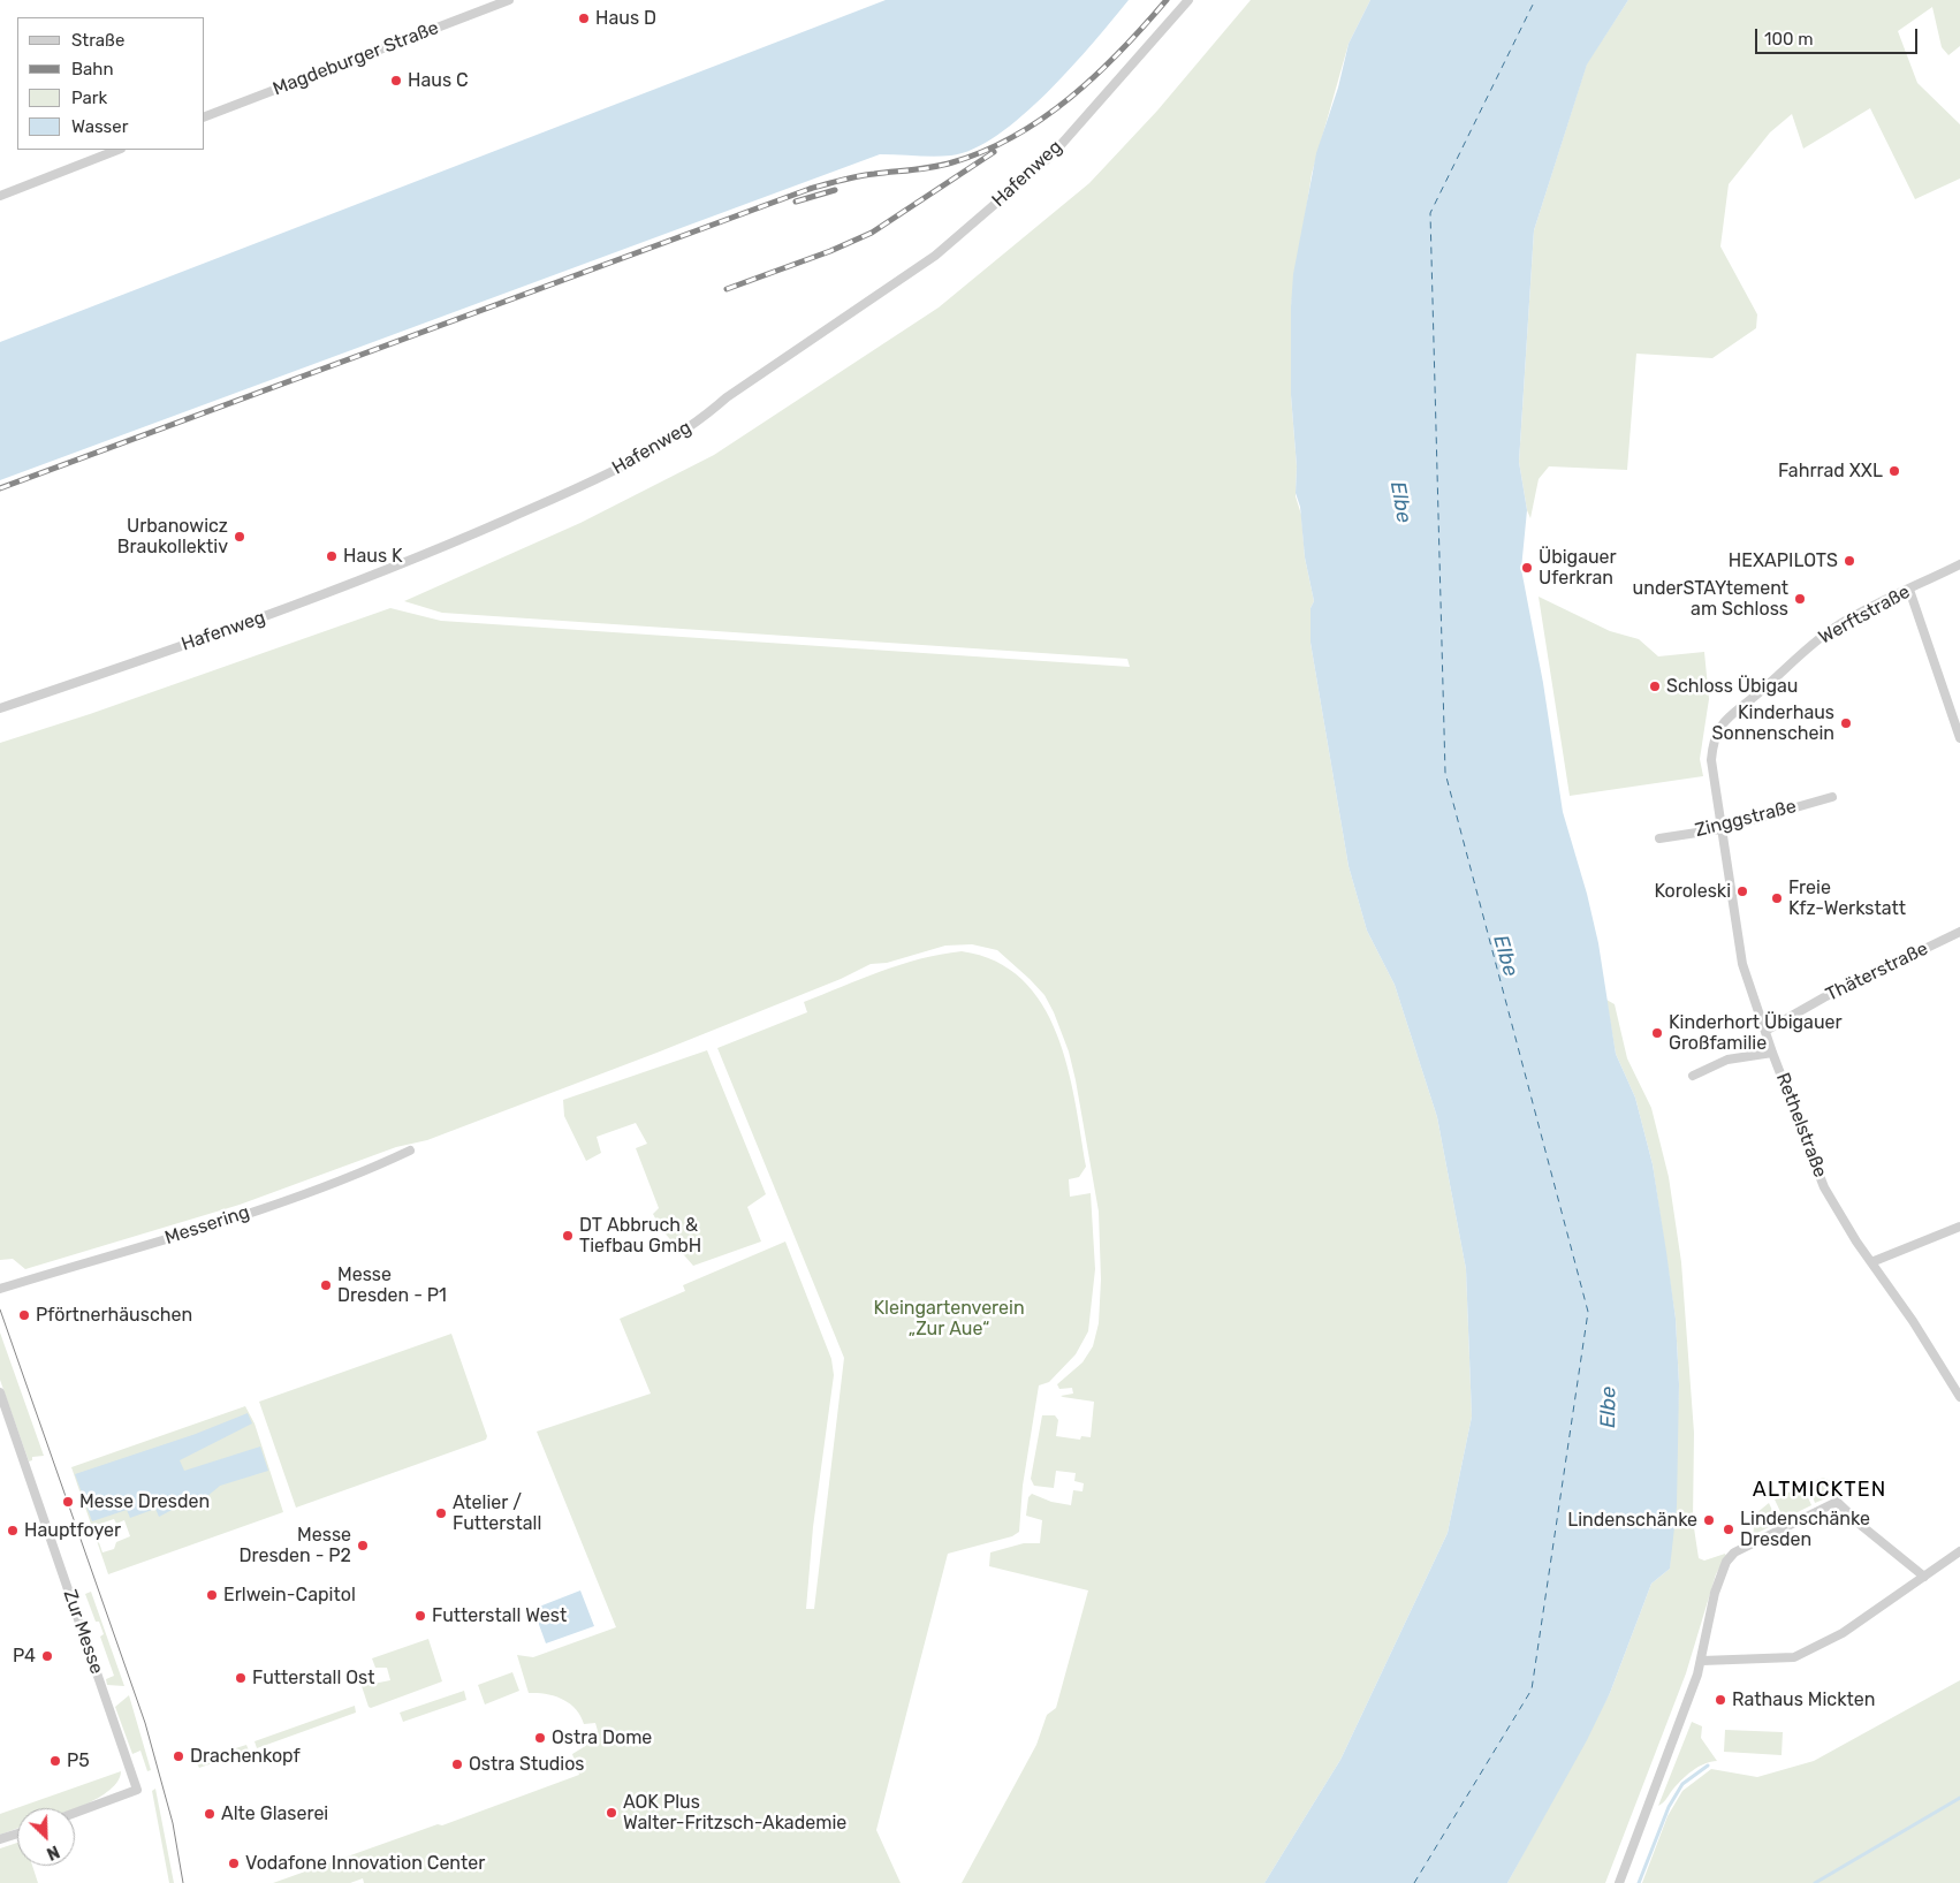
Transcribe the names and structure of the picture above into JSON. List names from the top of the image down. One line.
{"streets":{"street":["Magdeburger Straße","Hafenweg","Werftstraße","Zinggstraße","Thäterstraße","Rethelstraße","Messering","Zur Messe"]},"crossings":[["Werftstraße","Rethelstraße"],["Zinggstraße","Rethelstraße"],["Thäterstraße","Rethelstraße"]],"districts":["ALTMICKTEN"],"water":["Elbe"],"parks":["Kleingartenverein „Zur Aue“"],"places":["Haus D","Haus C","Fahrrad XXL","Urbanowicz Braukollektiv","Haus K","HEXAPILOTS","Übigauer Uferkran","underSTAYtement am Schloss","Schloss Übigau","Kinderhaus Sonnenschein","Koroleski","Freie Kfz-Werkstatt","Kinderhort Übigauer Großfamilie","DT Abbruch & Tiefbau GmbH","Messe Dresden - P1","Pförtnerhäuschen","Messe Dresden","Atelier / Futterstall","Lindenschänke","Lindenschänke Dresden","Hauptfoyer","Messe Dresden - P2","Erlwein-Capitol","Futterstall West","P4","Futterstall Ost","Rathaus Mickten","Ostra Dome","Drachenkopf","P5","Ostra Studios","AOK Plus Walter-Fritzsch-Akademie","Alte Glaserei","Vodafone Innovation Center"],"legend":["Straße","Bahn","Park","Wasser"],"scale_bar":"100 m","north":"bottom right"}
